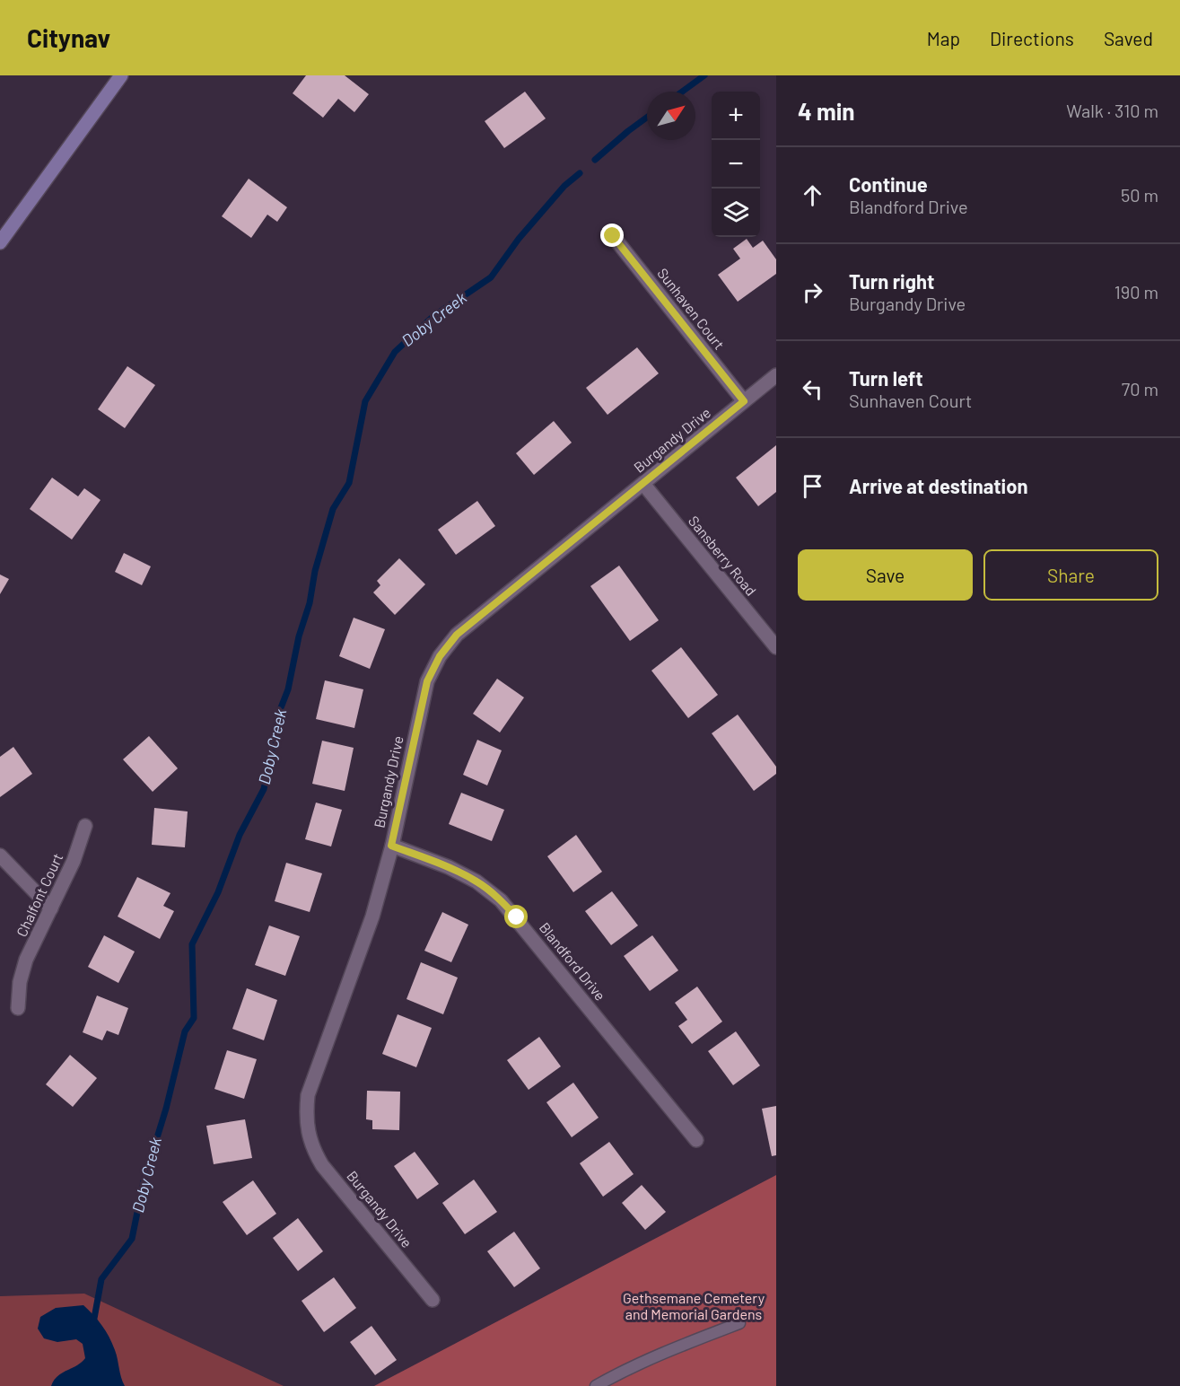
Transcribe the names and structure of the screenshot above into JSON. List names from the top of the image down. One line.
{"streets":{"street":["Sunhaven Court","Burgandy Drive","Sansberry Road","Chalfont Court","Blandford Drive"]},"crossings":[["Sunhaven Court","Burgandy Drive"],["Burgandy Drive","Sansberry Road"],["Burgandy Drive","Blandford Drive"]],"water":["Doby Creek"],"parks":["Gethsemane Cemetery and Memorial Gardens"],"north":"top right","page":{"header":"Citynav","nav":["Map","Directions","Saved"],"heading":["4 min","Walk · 310 m"],"map_buttons":["+","−"],"list":[["Continue","Blandford Drive","50 m"],["Turn right","Burgandy Drive","190 m"],["Turn left","Sunhaven Court","70 m"],"Arrive at destination"],"buttons":["Save","Share"]}}
